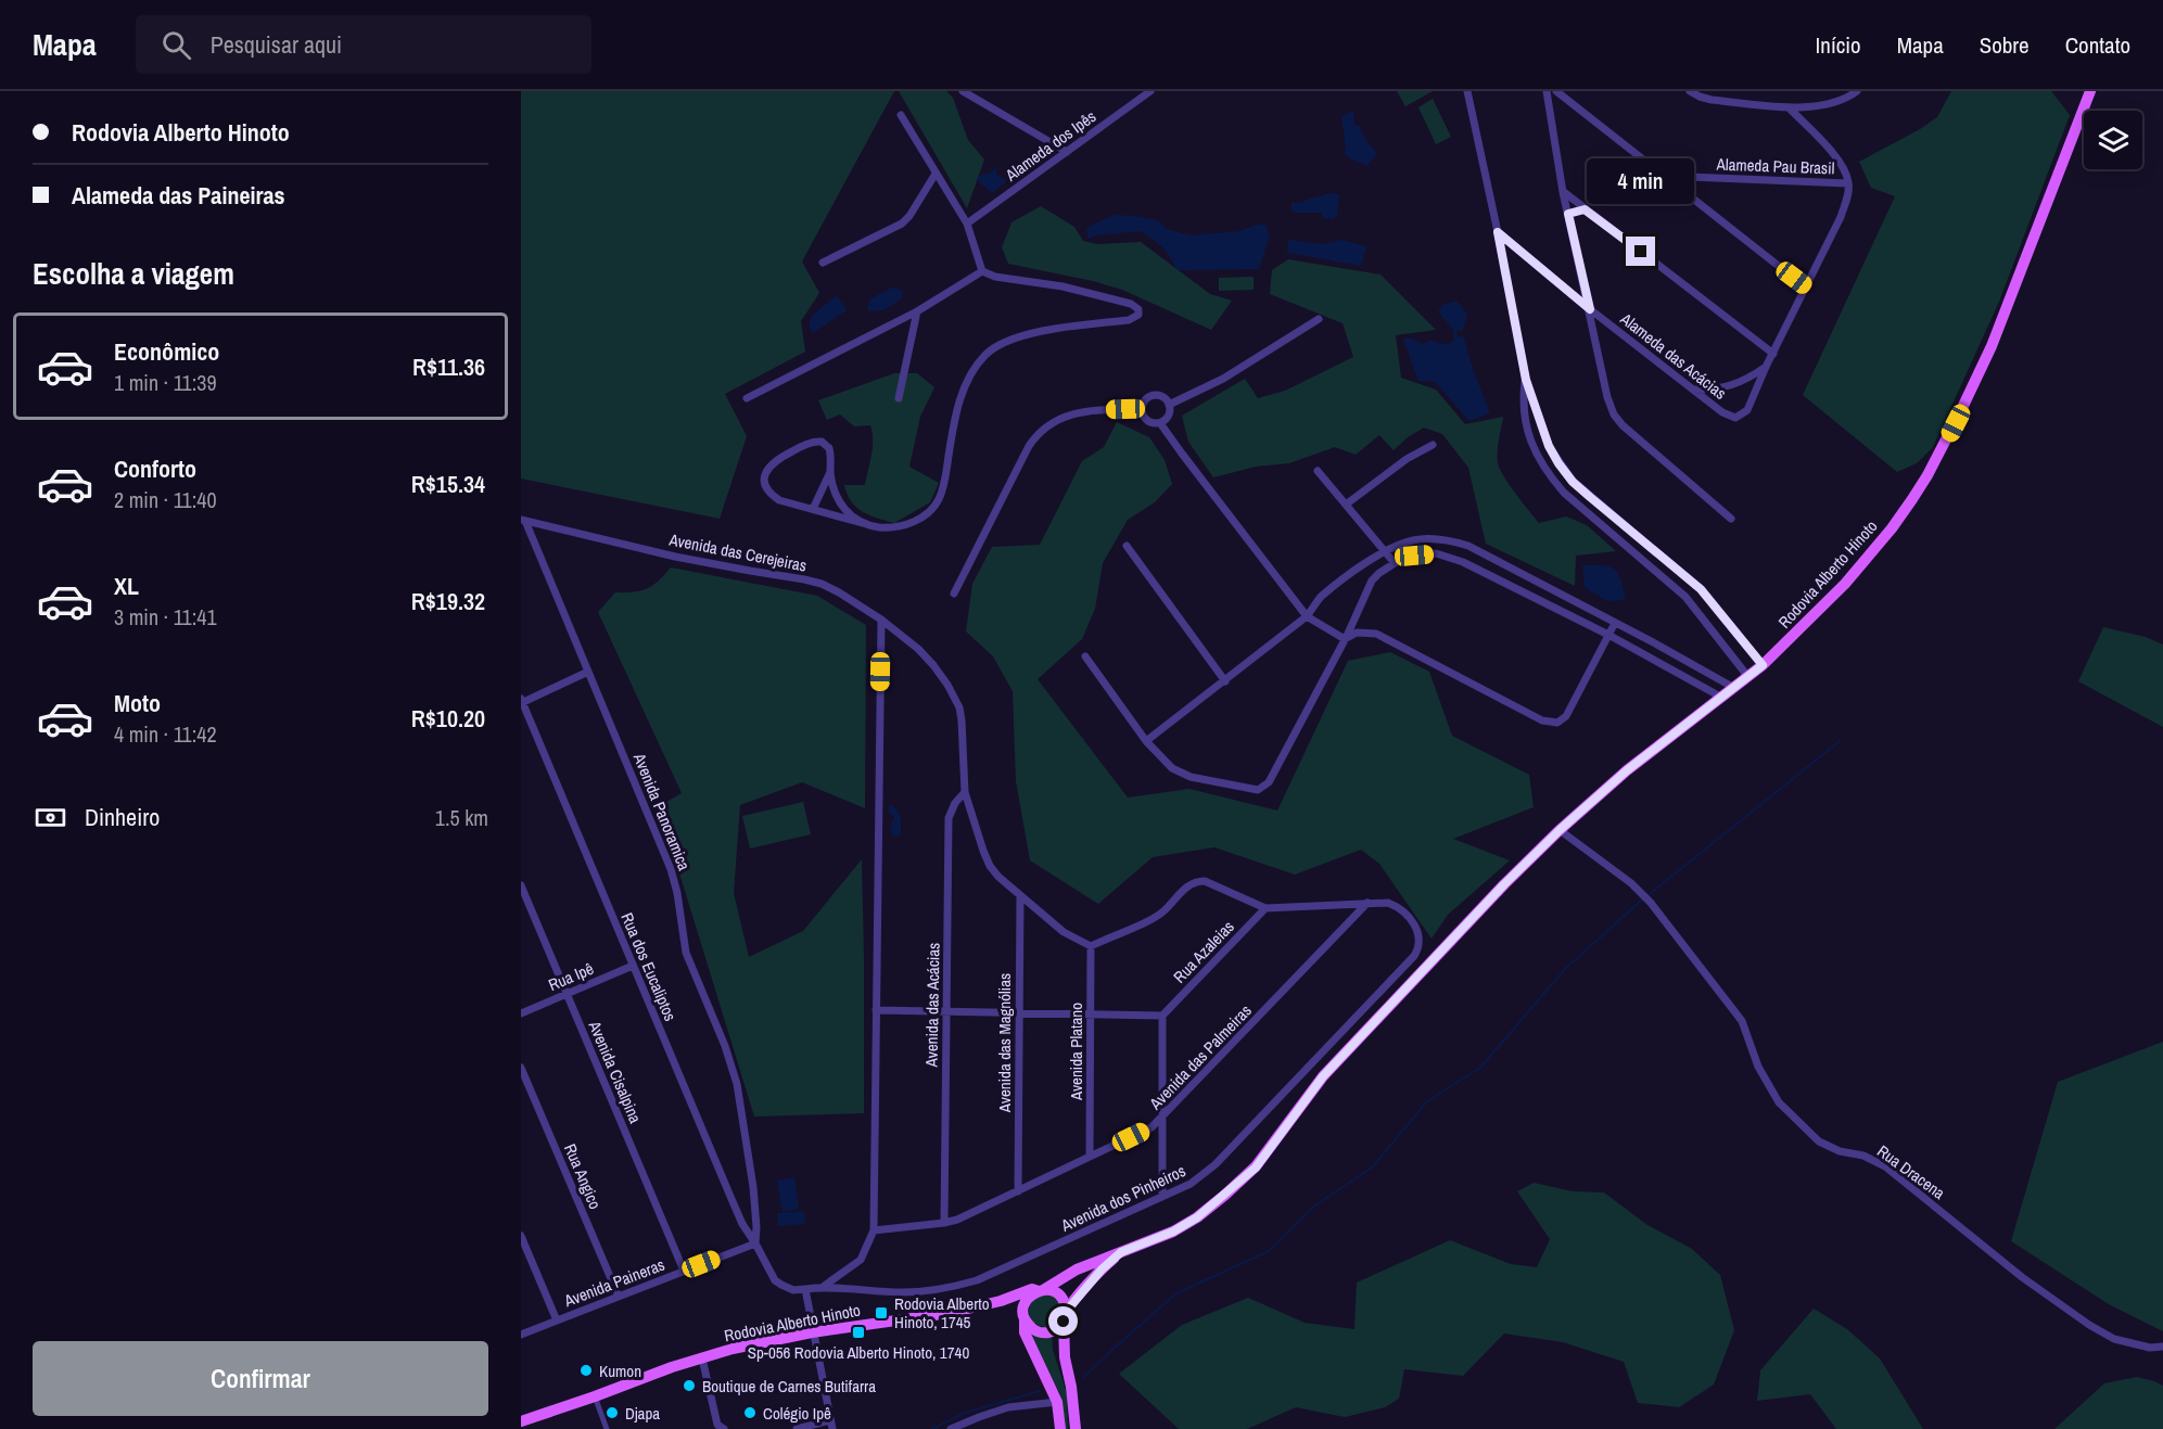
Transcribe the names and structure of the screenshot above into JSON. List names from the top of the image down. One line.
{"streets":{"main road":["Rodovia Alberto Hinoto"],"street":["Alameda dos Ipês","Alameda Pau Brasil","Alameda das Acácias","Avenida das Cerejeiras","Avenida Panoramica","Rua Azaleias","Rua dos Eucaliptos","Rua Ipê","Avenida das Acácias","Avenida das Magnólias","Avenida Platano","Avenida das Palmeiras","Avenida Cisalpina","Rua Dracena","Rua Angico","Avenida dos Pinheiros","Avenida Paineras"]},"crossings":[["Alameda Pau Brasil","Alameda das Acácias"],["Avenida das Cerejeiras","Avenida Panoramica"],["Avenida das Cerejeiras","Avenida das Acácias"],["Avenida das Cerejeiras","Avenida das Magnólias"],["Avenida das Cerejeiras","Avenida Platano"],["Rodovia Alberto Hinoto","Rua Dracena"],["Avenida Panoramica","Rua dos Eucaliptos"],["Avenida Panoramica","Avenida dos Pinheiros"],["Avenida Panoramica","Avenida Paineras"],["Rua dos Eucaliptos","Rua Ipê"],["Rua dos Eucaliptos","Avenida Paineras"],["Rua Ipê","Avenida Cisalpina"],["Avenida das Acácias","Avenida das Palmeiras"],["Avenida das Magnólias","Avenida das Palmeiras"],["Avenida Platano","Avenida das Palmeiras"],["Avenida das Palmeiras","Avenida dos Pinheiros"],["Avenida Cisalpina","Avenida Paineras"],["Rua Angico","Avenida Paineras"]],"places":{"transit":["Rodovia Alberto Hinoto, 1745","Sp-056 Rodovia Alberto Hinoto, 1740"],"other":["Kumon","Boutique de Carnes Butifarra","Djapa","Colégio Ipê"]},"page":{"header":"Mapa","search":"Pesquisar aqui","nav":["Início","Mapa","Sobre","Contato"],"banner":["Rodovia Alberto Hinoto","Alameda das Paineiras"],"bubble":"4 min","heading":"Escolha a viagem","list":[{"name":"Econômico","note":"1 min · 11:39","value":"R$11.36"},{"name":"Conforto","note":"2 min · 11:40","value":"R$15.34"},{"name":"XL","note":"3 min · 11:41","value":"R$19.32"},{"name":"Moto","note":"4 min · 11:42","value":"R$10.20"}],"pay":["Dinheiro","1.5 km"],"buttons":"Confirmar"}}
